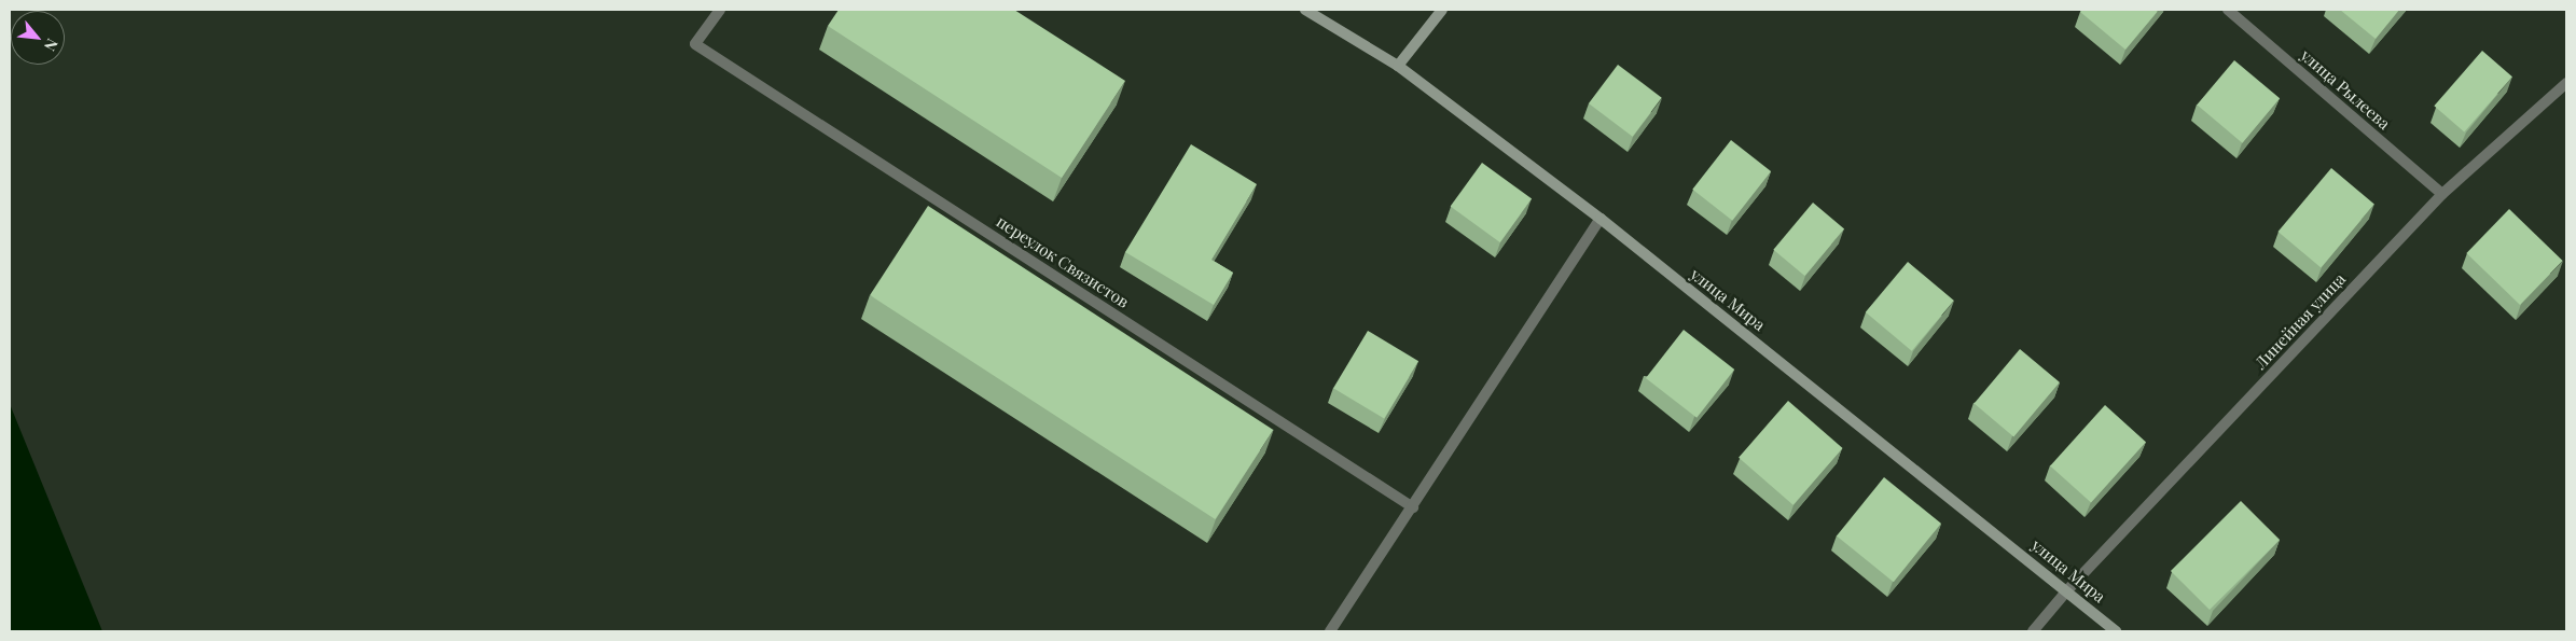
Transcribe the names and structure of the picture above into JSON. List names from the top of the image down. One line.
{"streets":{"street":["улица Рылеева","переулок Связистов","улица Мира","Линейная улица"]},"crossings":[["улица Рылеева","Линейная улица"],["улица Мира","Линейная улица"]],"north":"bottom right"}
